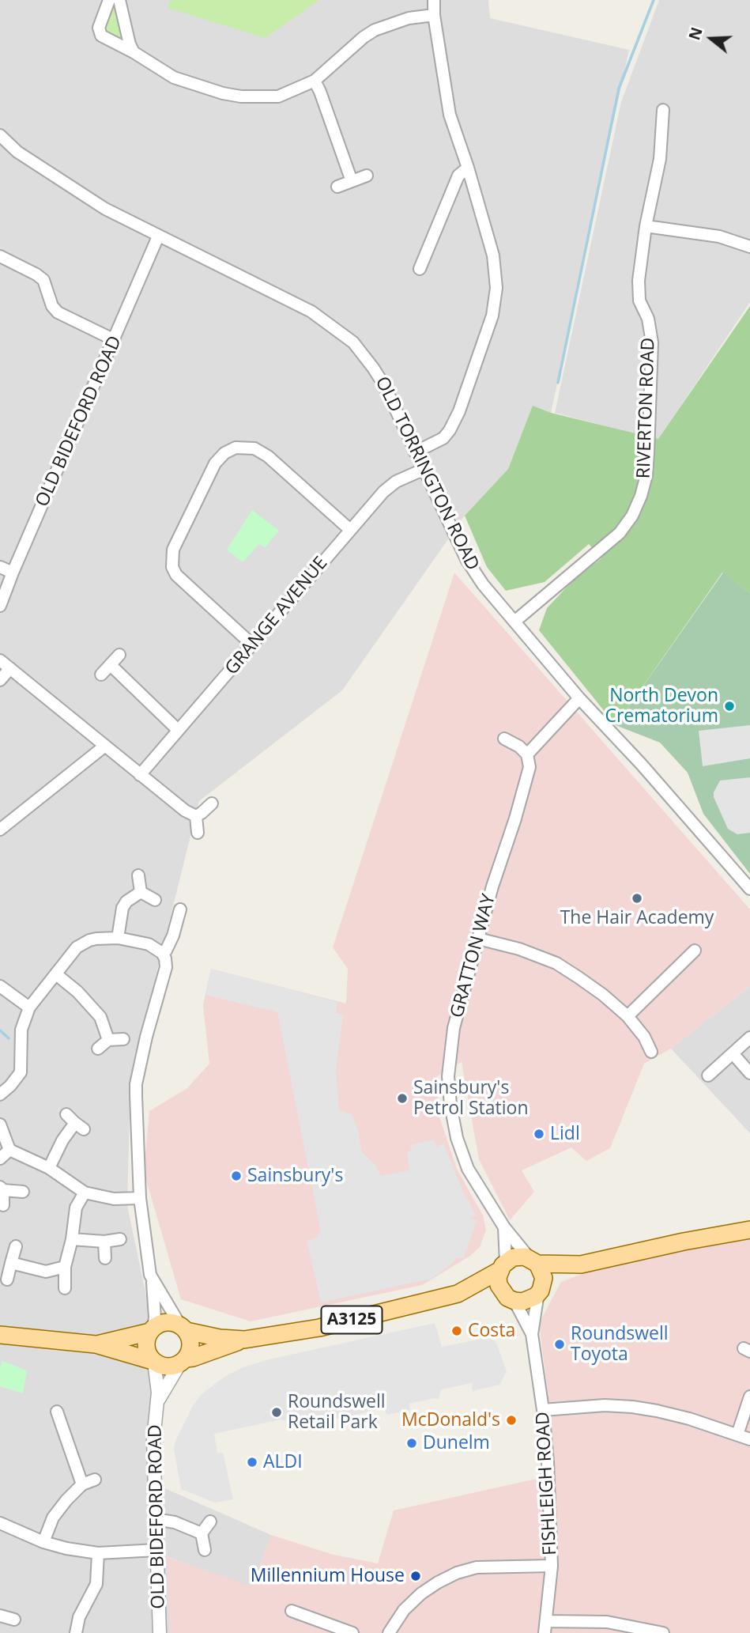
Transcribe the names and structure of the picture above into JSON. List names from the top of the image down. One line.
{"streets":{"main road":["A3125"],"street":["RIVERTON ROAD","OLD BIDEFORD ROAD","OLD TORRINGTON ROAD","GRANGE AVENUE","GRATTON WAY","FISHLEIGH ROAD"]},"crossings":[["RIVERTON ROAD","OLD TORRINGTON ROAD"],["OLD BIDEFORD ROAD","OLD TORRINGTON ROAD"],["OLD BIDEFORD ROAD","A3125"],["OLD TORRINGTON ROAD","GRANGE AVENUE"],["GRATTON WAY","A3125"],["GRATTON WAY","FISHLEIGH ROAD"],["A3125","FISHLEIGH ROAD"]],"places":["North Devon Crematorium","The Hair Academy","Sainsbury's Petrol Station","Lidl","Sainsbury's","Costa","Roundswell Toyota","Roundswell Retail Park","McDonald's","Dunelm","ALDI","Millennium House"],"north":"left"}
